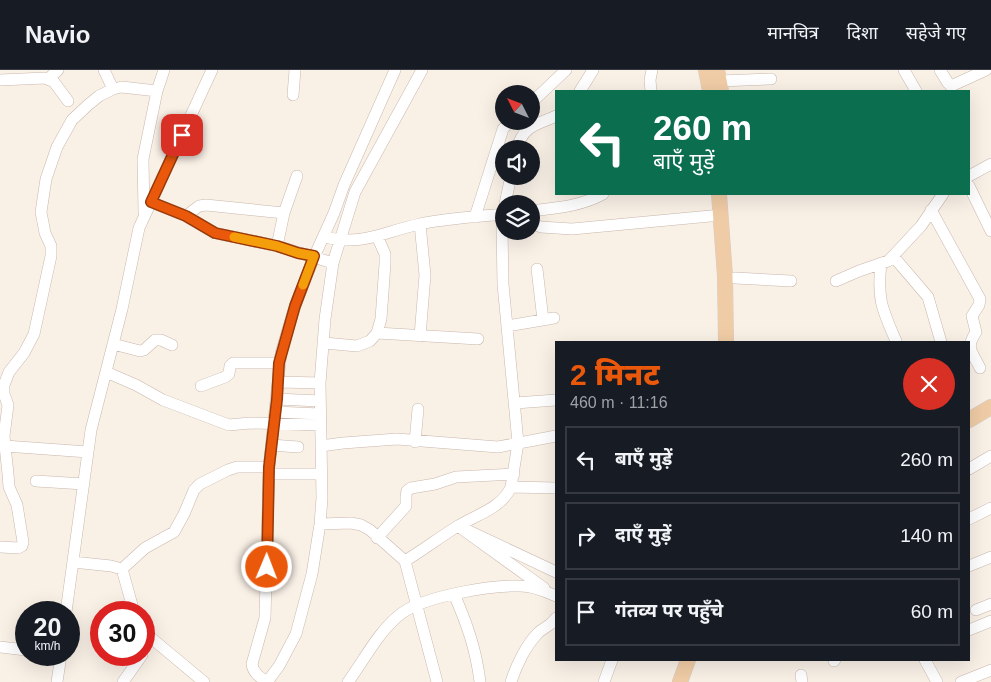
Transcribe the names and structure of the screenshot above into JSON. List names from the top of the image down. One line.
{"north":"top left","page":{"header":"Navio","nav":["मानचित्र","दिशा","सहेजे गए"],"turn":["260 m","बाएँ मुड़ें"],"heading":["2 मिनट","460 m · 11:16"],"list":[{"name":"बाएँ मुड़ें","value":"260 m"},{"name":"दाएँ मुड़ें","value":"140 m"},{"name":"गंतव्य पर पहुँचे","value":"60 m"}],"speed":"20 km/h","limit":"30"}}
